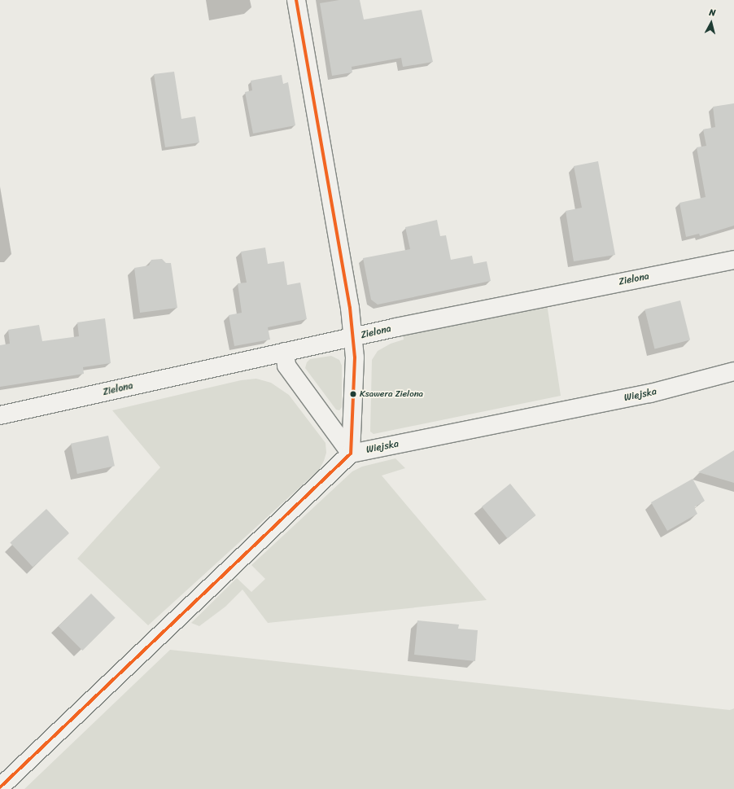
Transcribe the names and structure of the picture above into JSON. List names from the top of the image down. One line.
{"streets":{"street":["Zielona","Wiejska"]},"places":["Ksawera Zielona"],"north":"top"}
